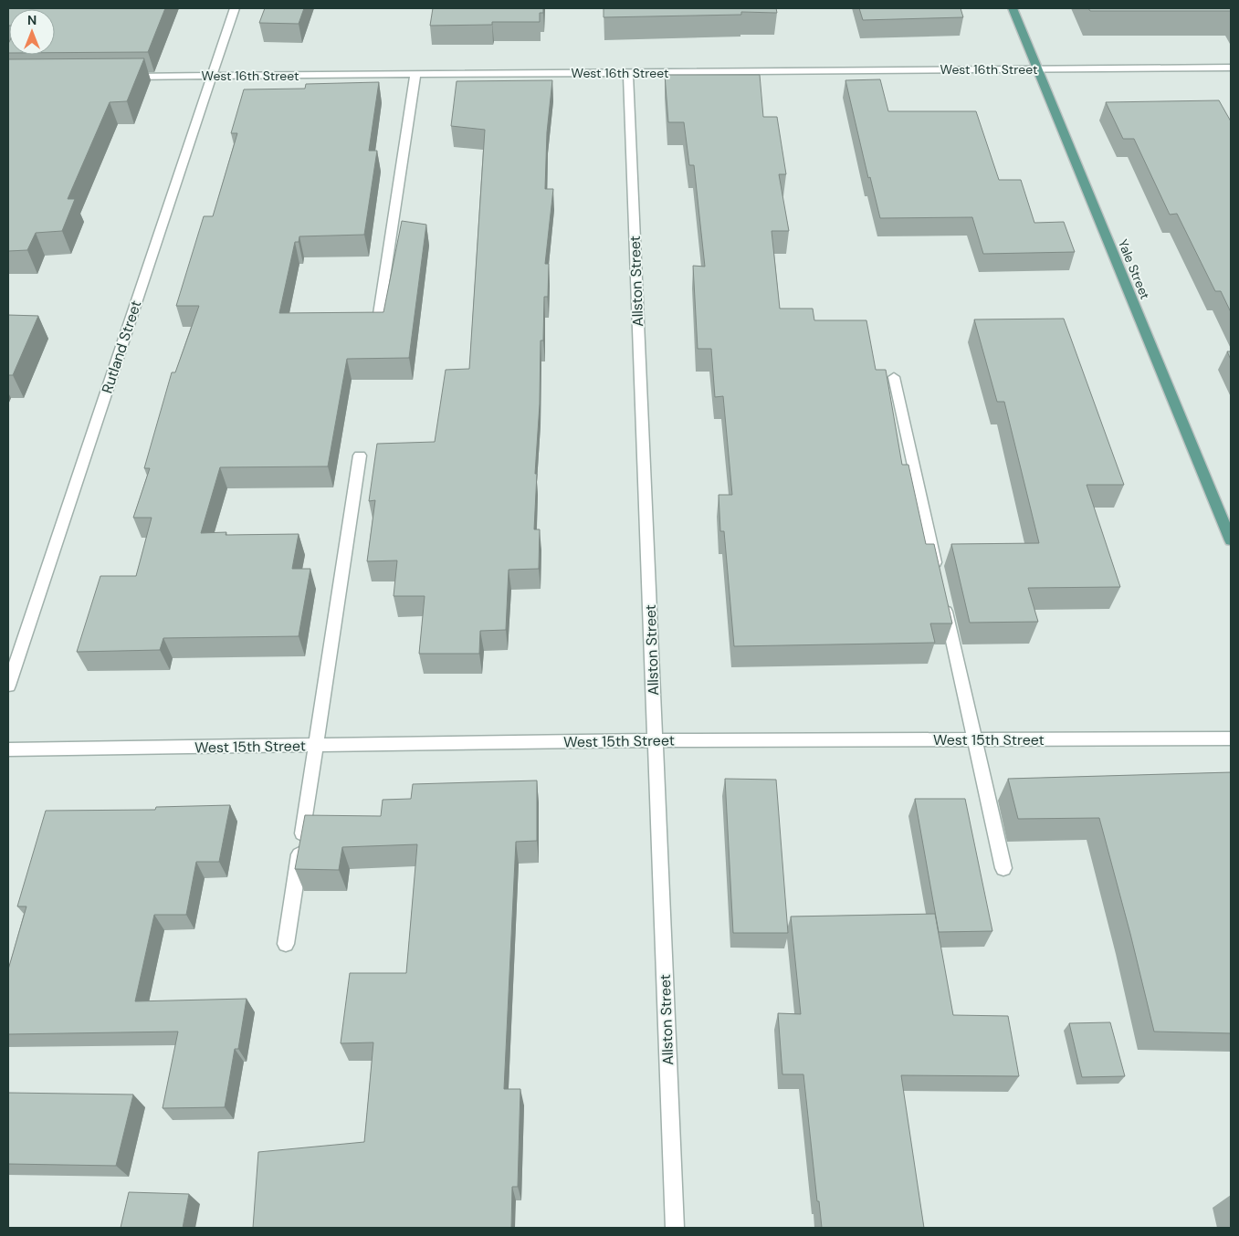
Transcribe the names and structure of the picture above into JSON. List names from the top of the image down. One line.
{"streets":{"main road":["Yale Street"],"street":["West 16th Street","Allston Street","Rutland Street","West 15th Street"]},"crossings":[["West 16th Street","Yale Street"],["West 16th Street","Allston Street"],["West 16th Street","Rutland Street"],["Allston Street","West 15th Street"]],"north":"top"}
